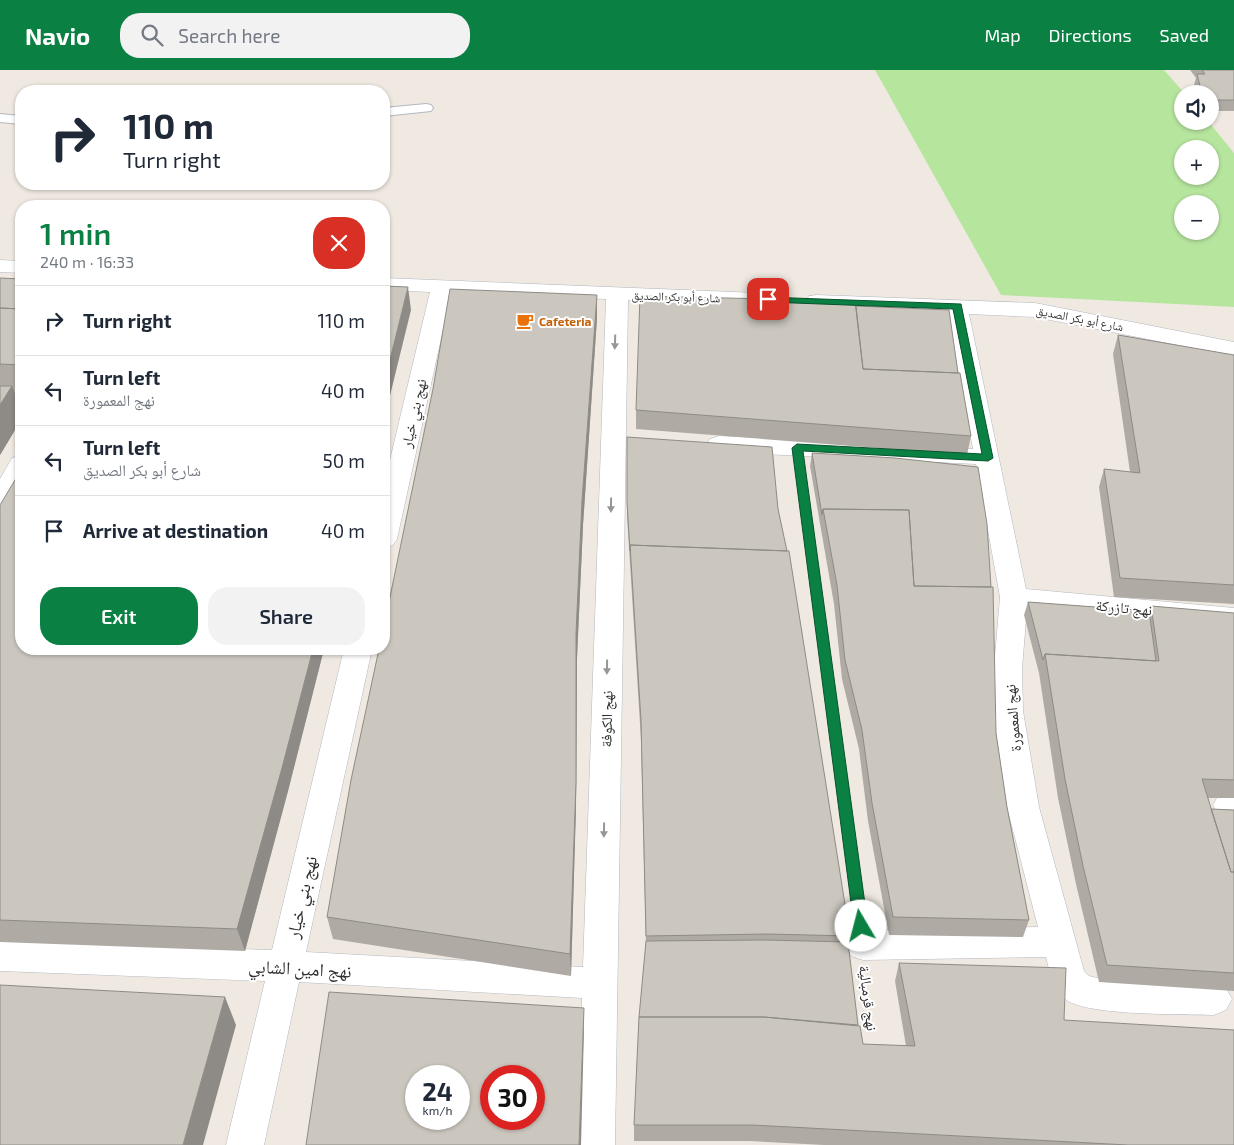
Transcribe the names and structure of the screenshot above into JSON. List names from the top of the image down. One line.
{"streets":{"street":["شارع أبو بكر الصديق","نهج بني خيار","نهج تازركة","نهج المعمورة","نهج الكوفة","نهج امين الشابي"]},"crossings":[["شارع أبو بكر الصديق","نهج بني خيار"],["شارع أبو بكر الصديق","نهج المعمورة"],["شارع أبو بكر الصديق","نهج الكوفة"],["نهج بني خيار","نهج امين الشابي"],["نهج تازركة","نهج المعمورة"],["نهج الكوفة","نهج امين الشابي"]],"one_way":["نهج الكوفة"],"places":{"cafe":["Cafeteria"]},"page":{"header":"Navio","search":"Search here","nav":["Map","Directions","Saved"],"map_buttons":["+","−"],"turn":["110 m","Turn right"],"heading":["1 min","240 m · 16:33"],"list":[{"name":"Turn right","value":"110 m"},{"name":"Turn left","note":"نهج المعمورة","value":"40 m"},{"name":"Turn left","note":"شارع أبو بكر الصديق","value":"50 m"},{"name":"Arrive at destination","value":"40 m"}],"buttons":["Exit","Share"],"speed":"24 km/h","limit":"30"}}
